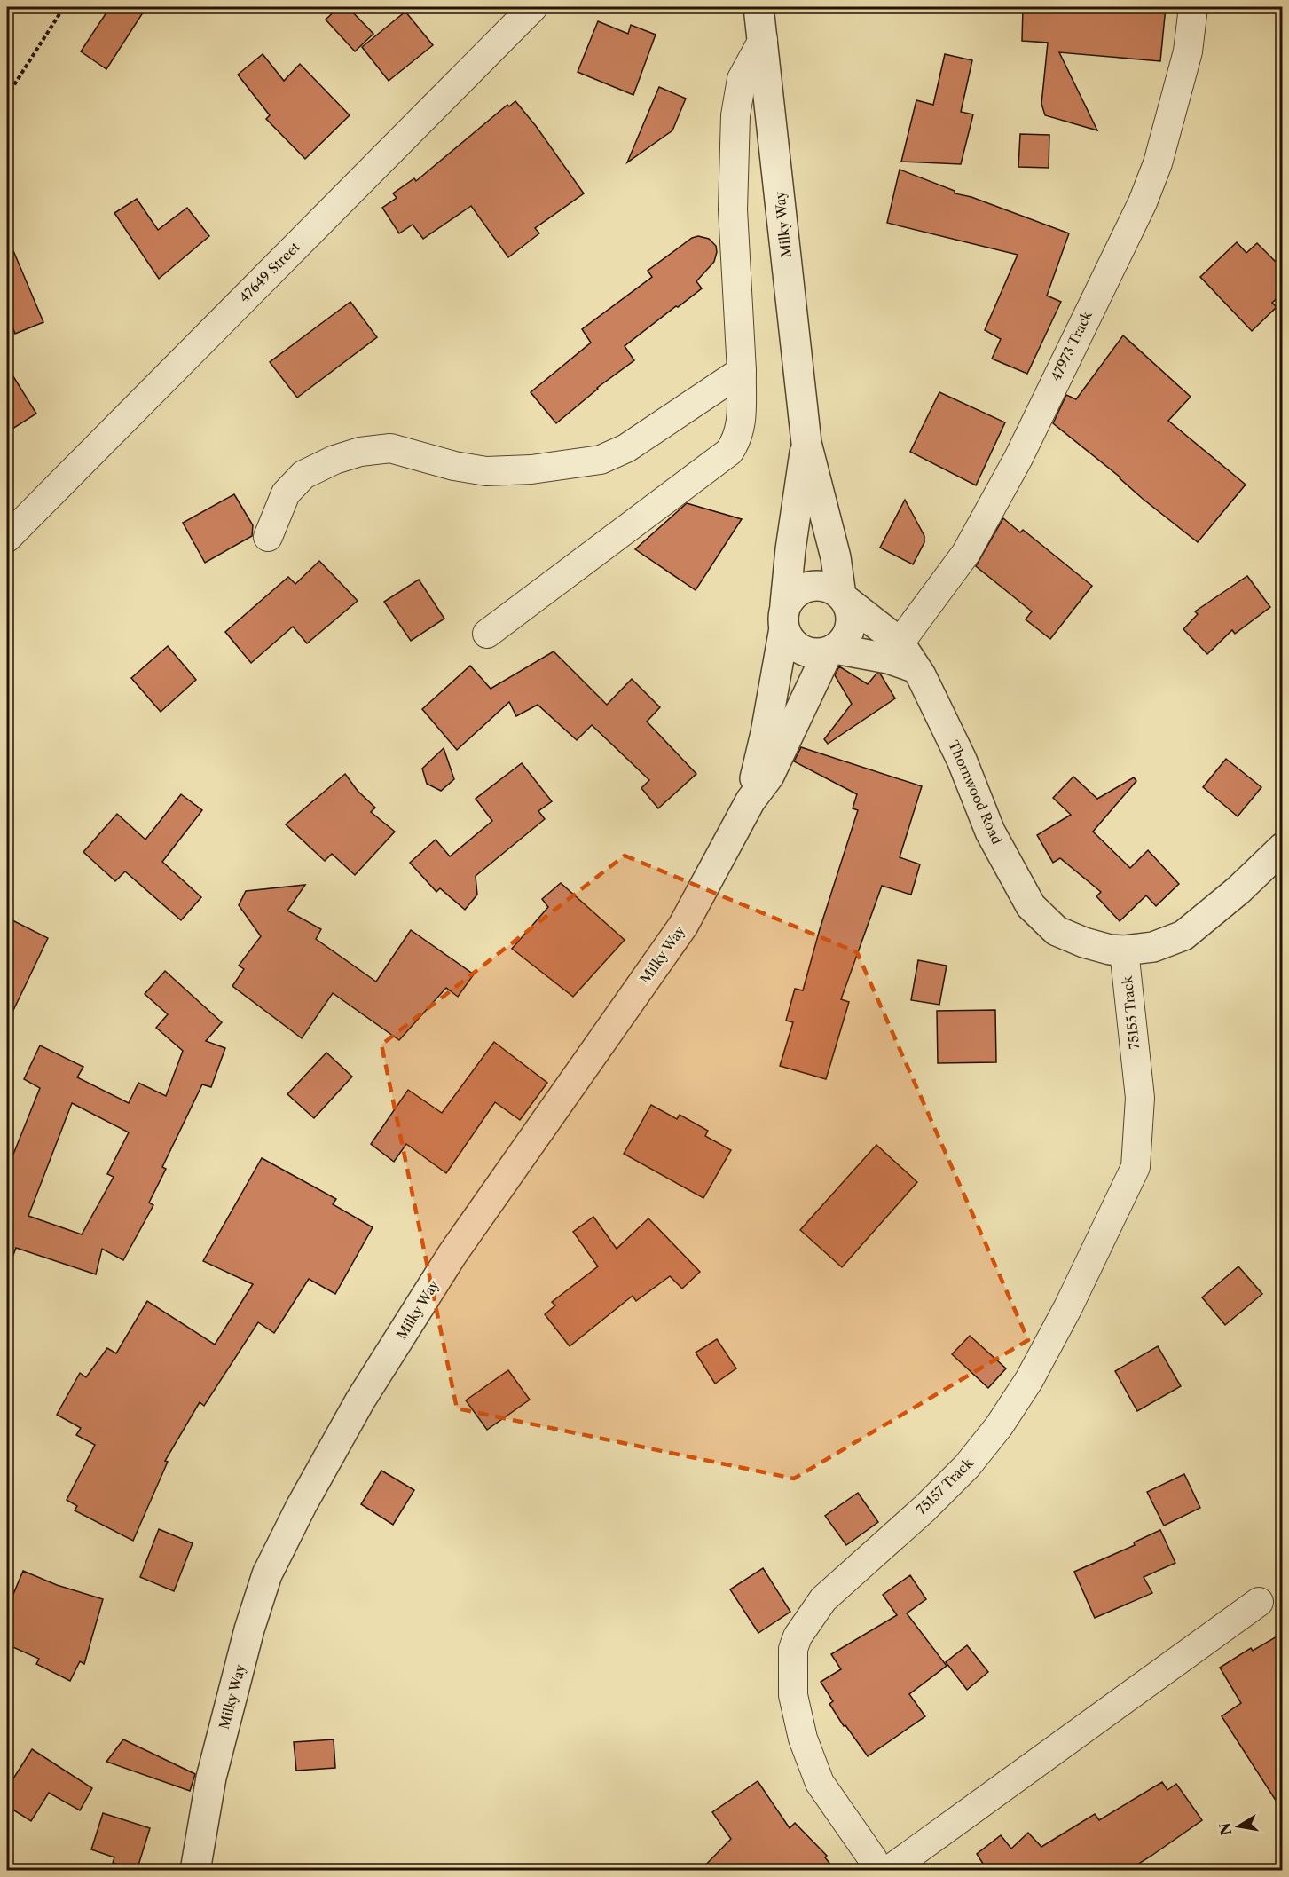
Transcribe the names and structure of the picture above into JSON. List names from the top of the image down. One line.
{"streets":{"street":["Milky Way","47649 Street","47973 Track","Thornwood Road","75155 Track","75157 Track"]},"crossings":[["Milky Way","Thornwood Road"],["47973 Track","Thornwood Road"],["Thornwood Road","75155 Track"],["75155 Track","75157 Track"]],"north":"left"}
